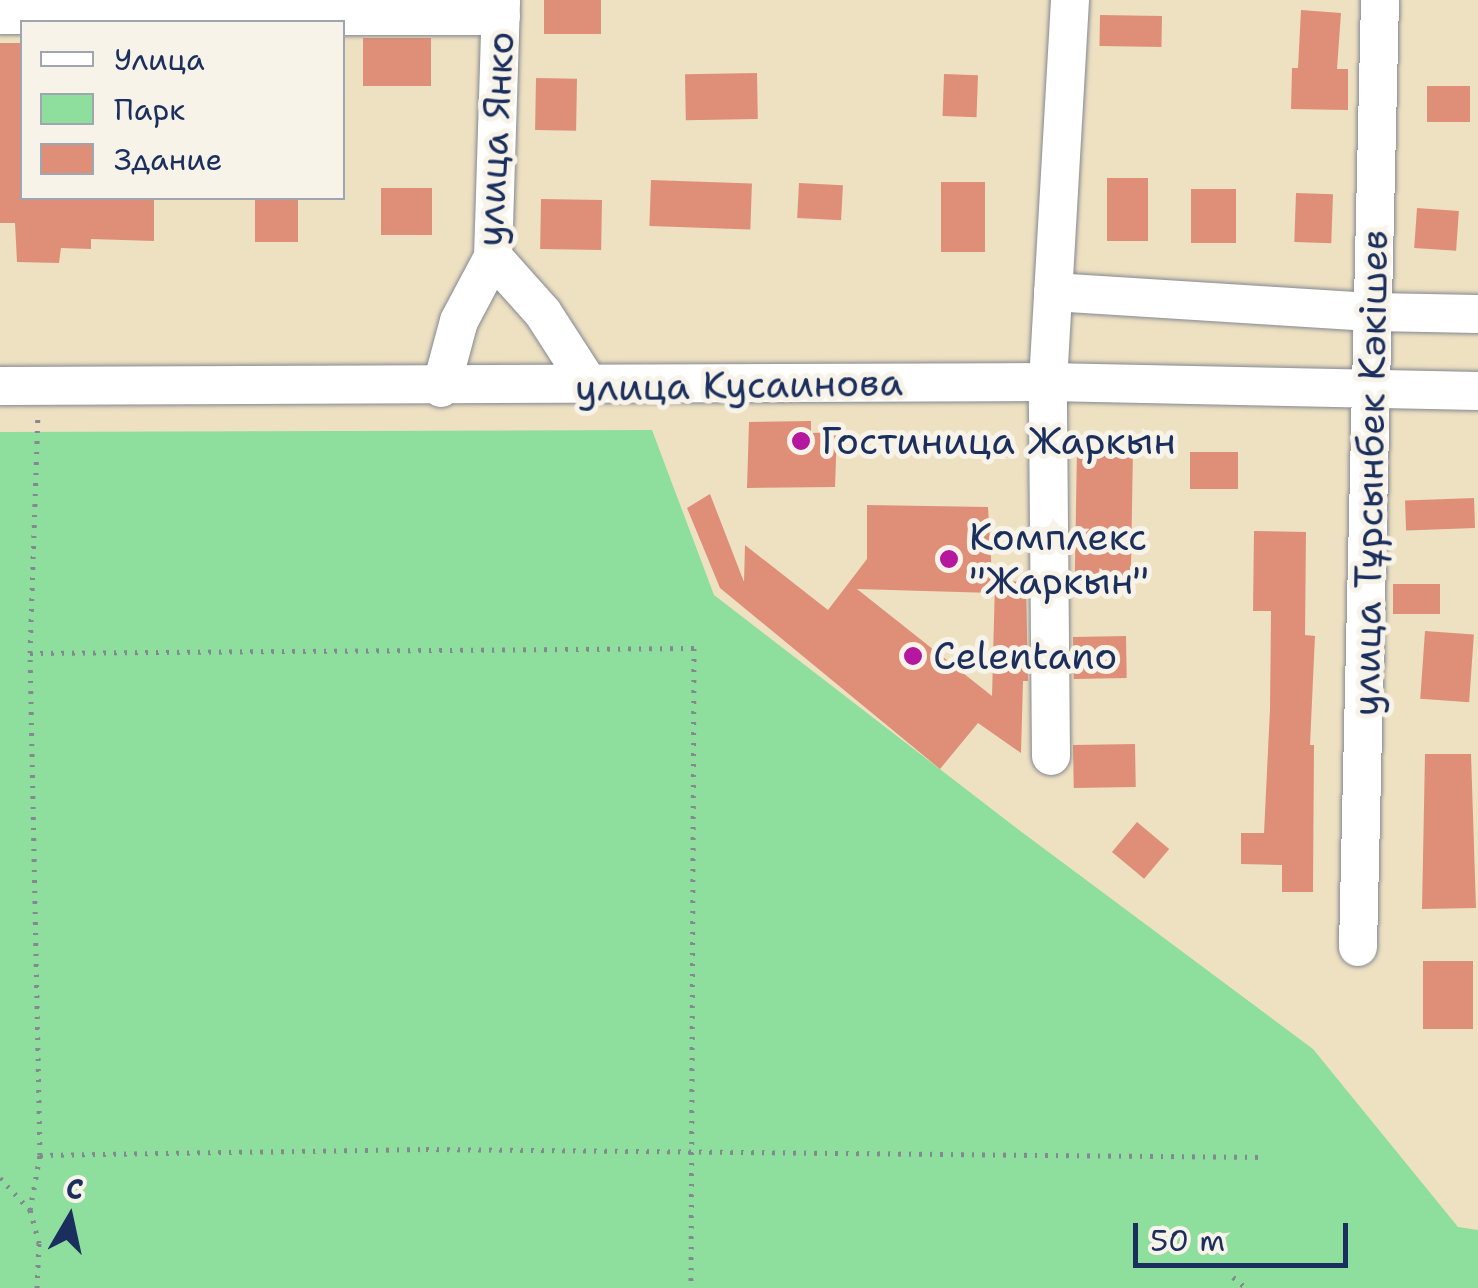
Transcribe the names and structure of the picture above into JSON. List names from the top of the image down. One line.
{"streets":{"street":["улица Янко","улица Кусаинова","улица Тұрсынбек Кәкішев"]},"crossings":[["улица Янко","улица Кусаинова"],["улица Кусаинова","улица Тұрсынбек Кәкішев"]],"places":["Гостиница Жаркын","Комплекс \"Жаркын\"","Celentano"],"legend":["Улица","Парк","Здание"],"scale_bar":"50 m","north":"top"}
